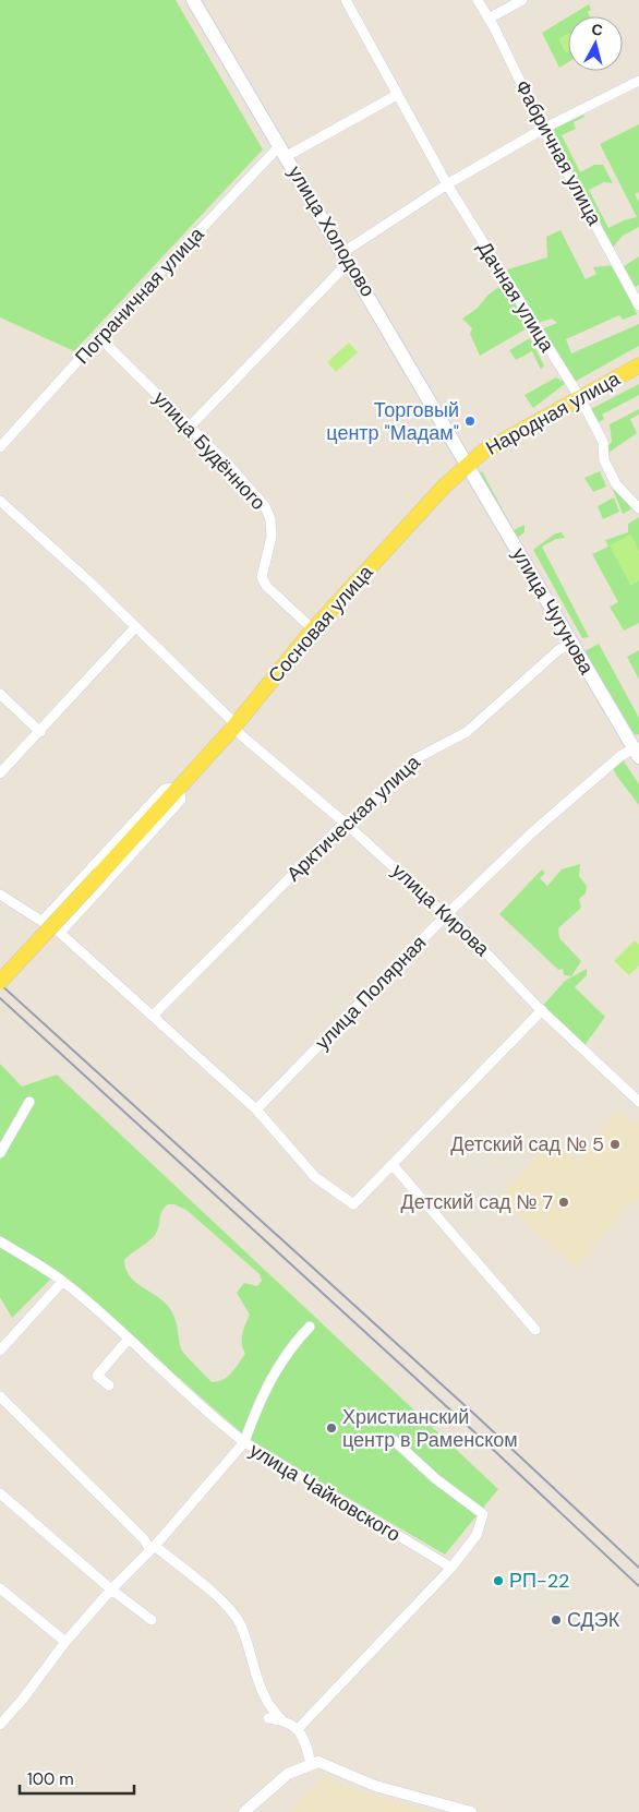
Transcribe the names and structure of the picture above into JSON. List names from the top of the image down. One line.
{"streets":{"main road":["улица Холодово","Народная улица","улица Чугунова","Сосновая улица"],"street":["Фабричная улица","Пограничная улица","Дачная улица","улица Будённого","Арктическая улица","улица Кирова","улица Полярная","улица Чайковского"]},"crossings":[["улица Холодово","Пограничная улица"],["улица Холодово","Народная улица"],["улица Холодово","улица Чугунова"],["улица Холодово","Сосновая улица"],["Пограничная улица","Дачная улица"],["Пограничная улица","улица Будённого"],["Дачная улица","Народная улица"],["Народная улица","улица Чугунова"],["Народная улица","Сосновая улица"],["улица Будённого","Сосновая улица"],["улица Чугунова","Сосновая улица"],["улица Чугунова","Арктическая улица"],["улица Чугунова","улица Полярная"],["Сосновая улица","улица Кирова"],["Арктическая улица","улица Кирова"],["улица Кирова","улица Полярная"]],"places":["Торговый центр \"Мадам\"","Детский сад № 5","Детский сад № 7","Христианский центр в Раменском","РП-22","СДЭК"],"scale_bar":"100 m","north":"top"}
